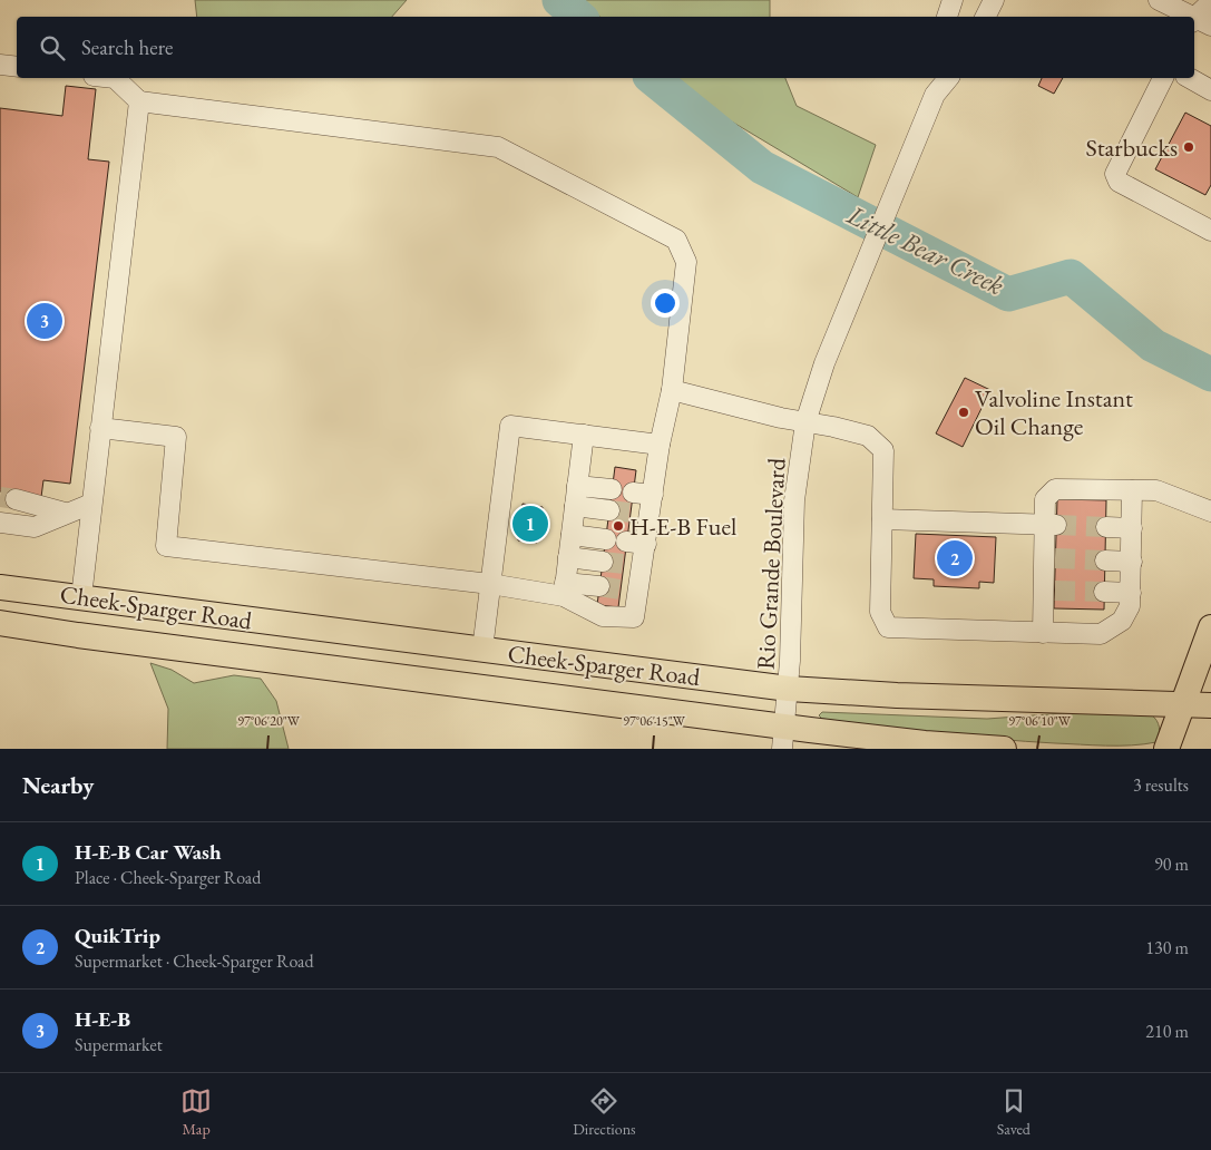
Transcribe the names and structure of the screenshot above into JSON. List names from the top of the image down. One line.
{"streets":{"main road":["Cheek-Sparger Road"],"street":["Rio Grande Boulevard"]},"crossings":[["Rio Grande Boulevard","Cheek-Sparger Road"]],"water":["Little Bear Creek"],"places":["Starbucks","Valvoline Instant Oil Change","H-E-B Fuel"],"page":{"search":"Search here","pins":["3","1","2"],"heading":["Nearby","3 results"],"list":[{"mark":"1","name":"H-E-B Car Wash","note":"Place · Cheek-Sparger Road","value":"90 m"},{"mark":"2","name":"QuikTrip","note":"Supermarket · Cheek-Sparger Road","value":"130 m"},{"mark":"3","name":"H-E-B","note":"Supermarket","value":"210 m"}],"nav":["Map","Directions","Saved"]},"coordinates":["97°06'20\"W","97°06'15\"W","97°06'10\"W"]}
